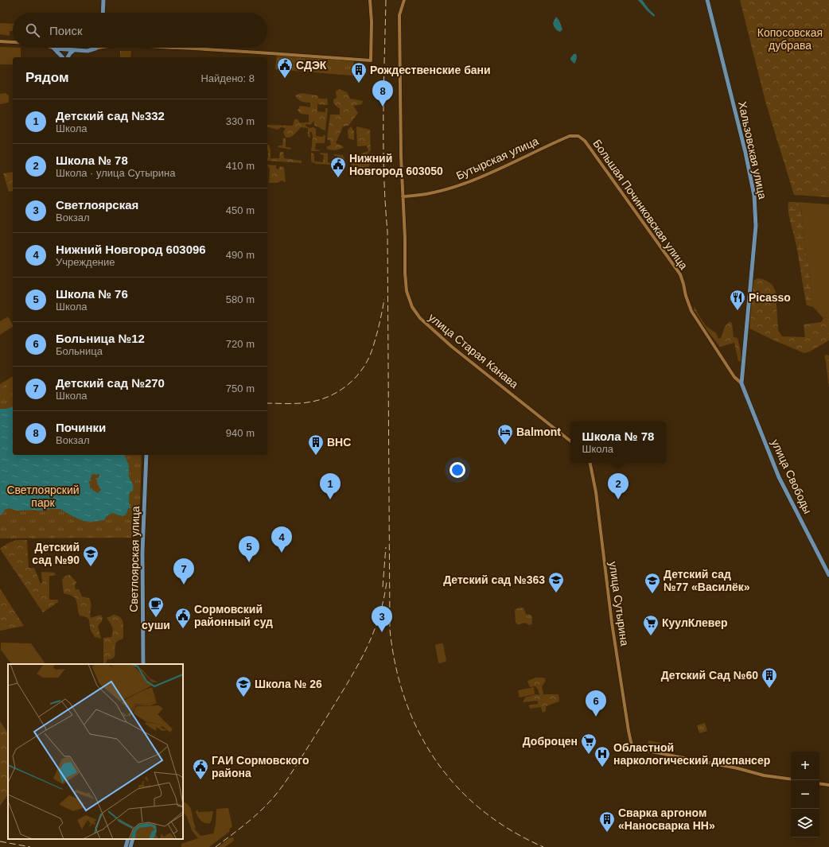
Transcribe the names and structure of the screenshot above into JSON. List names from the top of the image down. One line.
{"streets":{"main road":["Хальзовская улица","улица Свободы","Светлоярская улица"],"street":["Бутырская улица","Большая Починковская улица","улица Старая Канава","улица Сутырина"]},"crossings":[["Хальзовская улица","Большая Починковская улица"],["Хальзовская улица","улица Свободы"],["Бутырская улица","Большая Починковская улица"],["Бутырская улица","улица Старая Канава"],["Большая Починковская улица","улица Свободы"]],"parks":["Копосовская дубрава","Светлоярский парк"],"places":{"public building":["СДЭК","Нижний Новгород 603050","Сормовский районный суд","ГАИ Сормовского района"],"building":["Рождественские бани","ВНС","Детский Сад №60","Сварка аргоном «Наносварка НН»"],"restaurant":["Picasso"],"hotel":["Balmont"],"school or university":["Детский сад №90","Детский сад №363","Детский сад №77 «Василёк»","Школа № 26"],"cafe":["суши"],"supermarket":["КуулКлевер","Доброцен"],"hospital":["Областной наркологический диспансер"]},"page":{"search":"Поиск","heading":["Рядом","Найдено: 8"],"pins":["8","1","2","4","5","7","3","6"],"list":[{"mark":"1","name":"Детский сад №332","note":"Школа","value":"330 m"},{"mark":"2","name":"Школа № 78","note":"Школа · улица Сутырина","value":"410 m"},{"mark":"3","name":"Светлоярская","note":"Вокзал","value":"450 m"},{"mark":"4","name":"Нижний Новгород 603096","note":"Учреждение","value":"490 m"},{"mark":"5","name":"Школа № 76","note":"Школа","value":"580 m"},{"mark":"6","name":"Больница №12","note":"Больница","value":"720 m"},{"mark":"7","name":"Детский сад №270","note":"Школа","value":"750 m"},{"mark":"8","name":"Починки","note":"Вокзал","value":"940 m"}],"popup":["Школа № 78","Школа"],"map_buttons":["+","−"]}}
